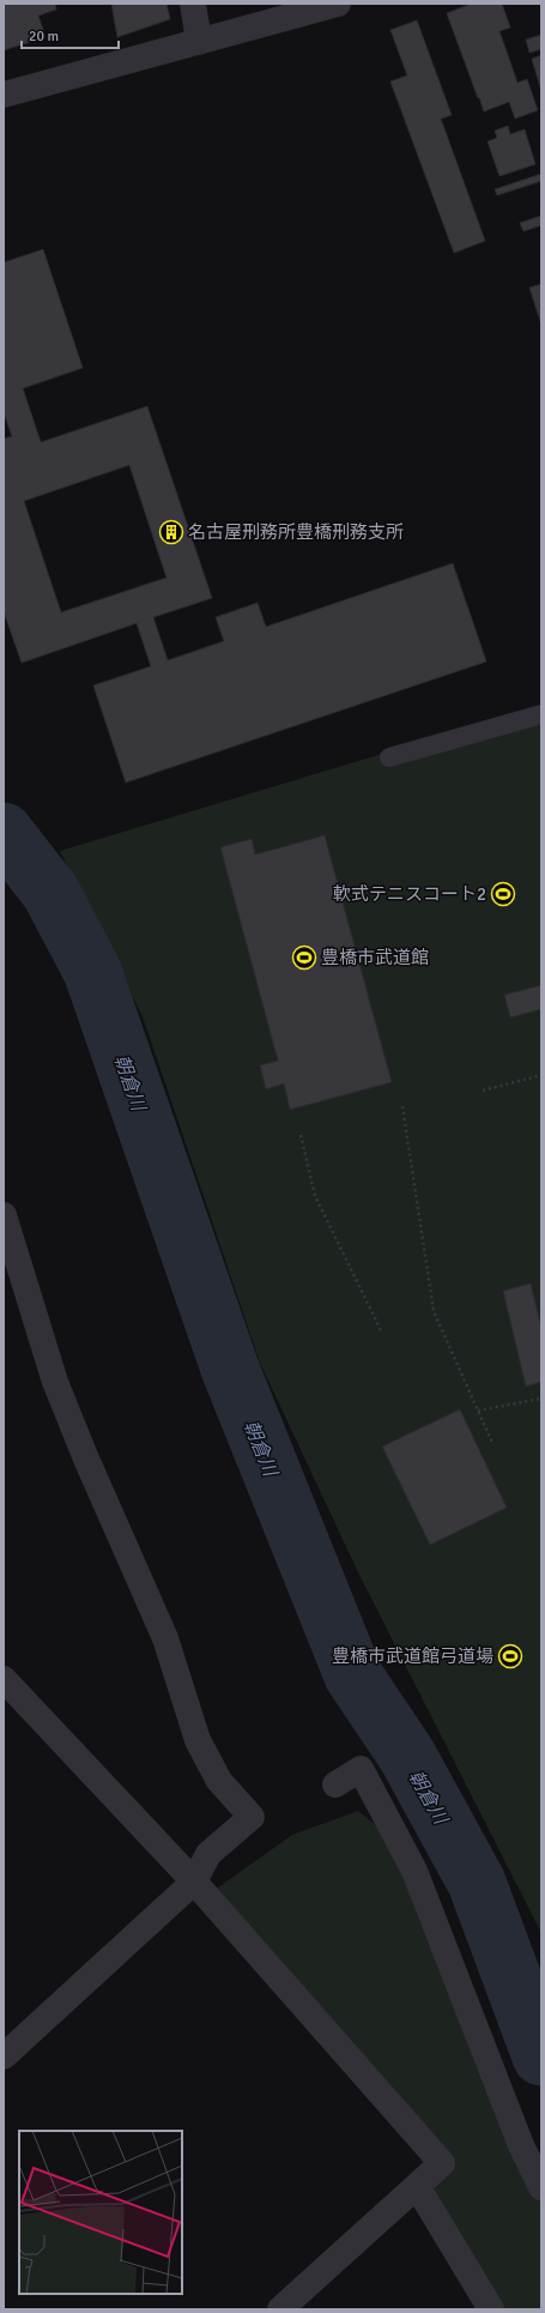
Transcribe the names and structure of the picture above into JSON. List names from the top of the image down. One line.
{"water":["朝倉川"],"places":{"building":["名古屋刑務所豊橋刑務支所"],"sports":["軟式テニスコート2","豊橋市武道館","豊橋市武道館弓道場"]},"scale_bar":"20 m"}
